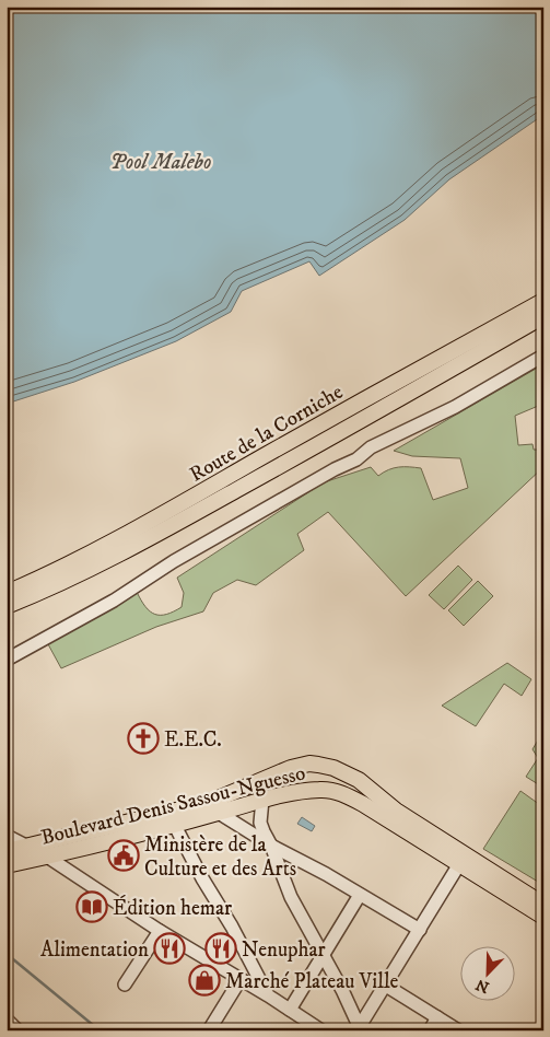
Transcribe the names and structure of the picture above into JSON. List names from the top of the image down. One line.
{"streets":{"main road":["Route de la Corniche","Boulevard Denis Sassou-Nguesso"]},"water":["Pool Malebo"],"places":{"church":["E.E.C."],"public building":["Ministère de la Culture et des Arts"],"library":["Édition hemar"],"restaurant":["Alimentation","Nenuphar"],"shop":["Marché Plateau Ville"]},"north":"bottom left"}
